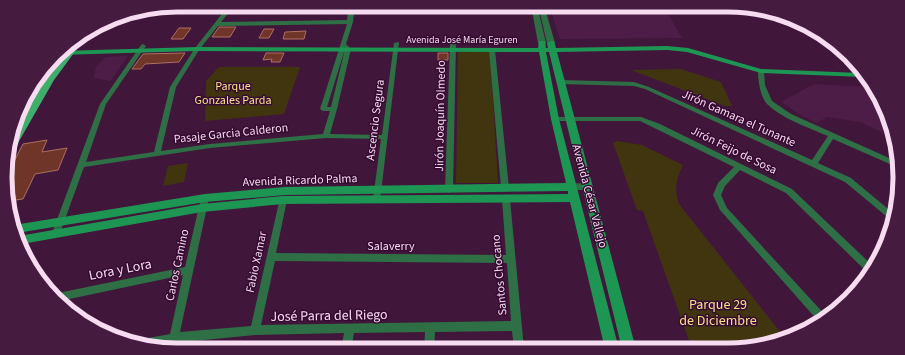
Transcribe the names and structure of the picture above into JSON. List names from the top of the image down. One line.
{"streets":{"main road":["Avenida José María Eguren","Avenida Ricardo Palma","Avenida César Vallejo"],"street":["Jirón Joaquín Olmedo","Jirón Gamara el Tunante","Ascencio Segura","Pasaje Garcia Calderon","Jirón Feijo de Sosa","Salaverry","Fabio Xamar","Carlos Camino","Lora y Lora","Santos Chocano","José Parra del Riego"]},"crossings":[["Avenida José María Eguren","Jirón Joaquín Olmedo"],["Avenida José María Eguren","Ascencio Segura"],["Avenida José María Eguren","Avenida César Vallejo"],["Avenida José María Eguren","Santos Chocano"],["Jirón Joaquín Olmedo","Avenida Ricardo Palma"],["Jirón Gamara el Tunante","Avenida César Vallejo"],["Ascencio Segura","Pasaje Garcia Calderon"],["Ascencio Segura","Avenida Ricardo Palma"],["Jirón Feijo de Sosa","Avenida César Vallejo"],["Avenida Ricardo Palma","Avenida César Vallejo"],["Avenida Ricardo Palma","Fabio Xamar"],["Avenida Ricardo Palma","Carlos Camino"],["Avenida Ricardo Palma","Santos Chocano"],["Salaverry","Fabio Xamar"],["Salaverry","Santos Chocano"],["Fabio Xamar","José Parra del Riego"],["Carlos Camino","Lora y Lora"],["Carlos Camino","José Parra del Riego"],["Santos Chocano","José Parra del Riego"]],"parks":["Parque Gonzales Parda","Parque 29 de Diciembre"]}
